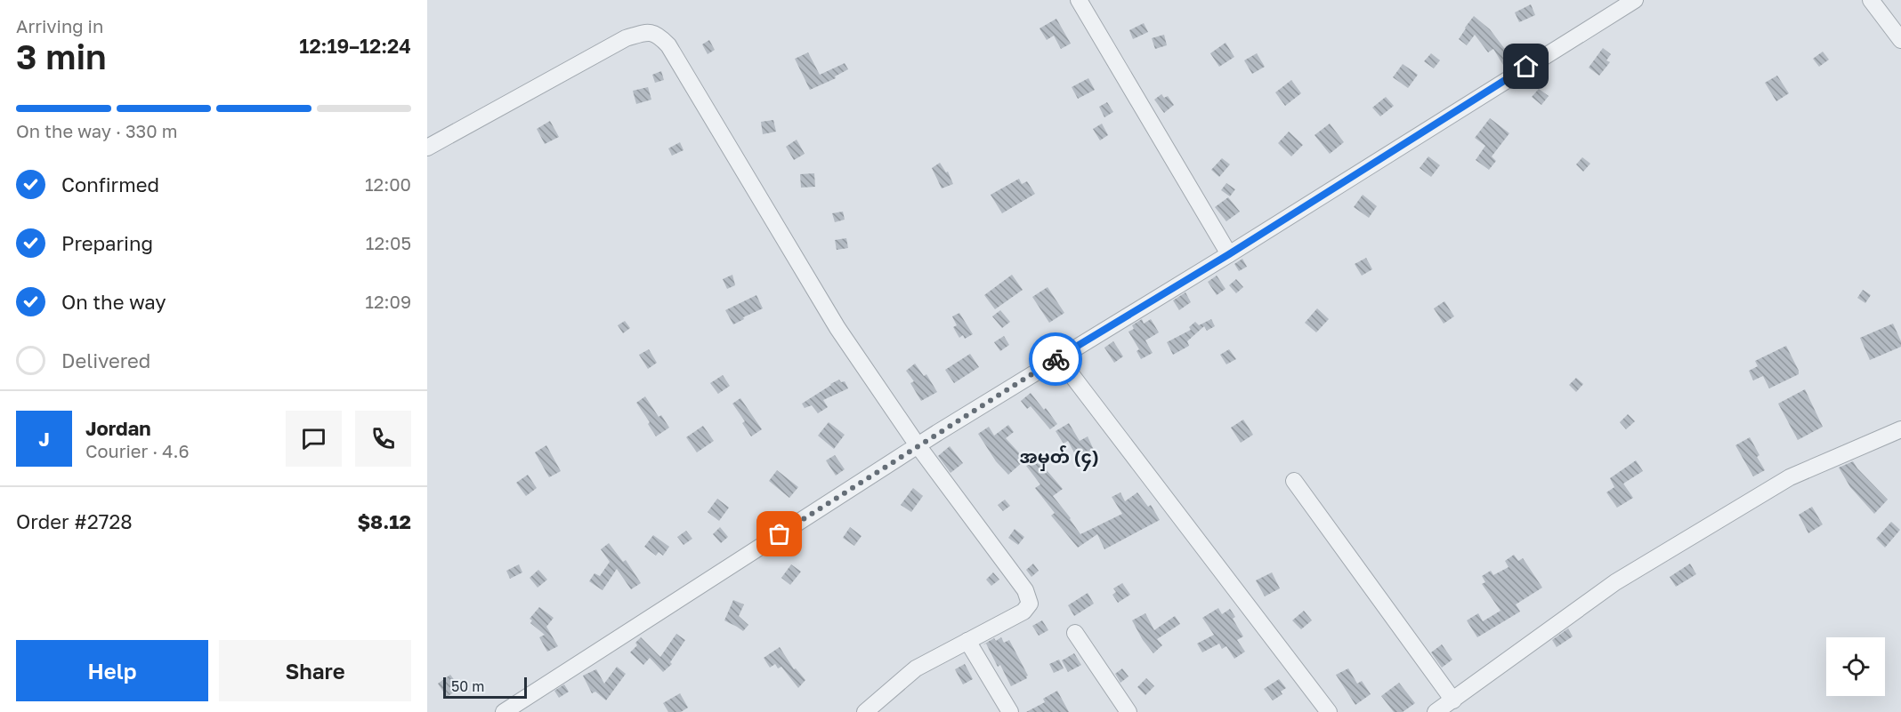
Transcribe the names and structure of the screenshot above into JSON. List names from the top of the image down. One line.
{"districts":["အမှတ် (၄)"],"scale_bar":"50 m","page":{"heading":["3 min","Arriving in","12:19–12:24"],"panel":["Jordan","Courier · 4.6","Order #2728","$8.12"],"bar":"On the way · 330 m","list":[["Confirmed","12:00"],["Preparing","12:05"],["On the way","12:09"],"Delivered"],"round":"J","buttons":["Help","Share"],"scale":"50 m"}}
